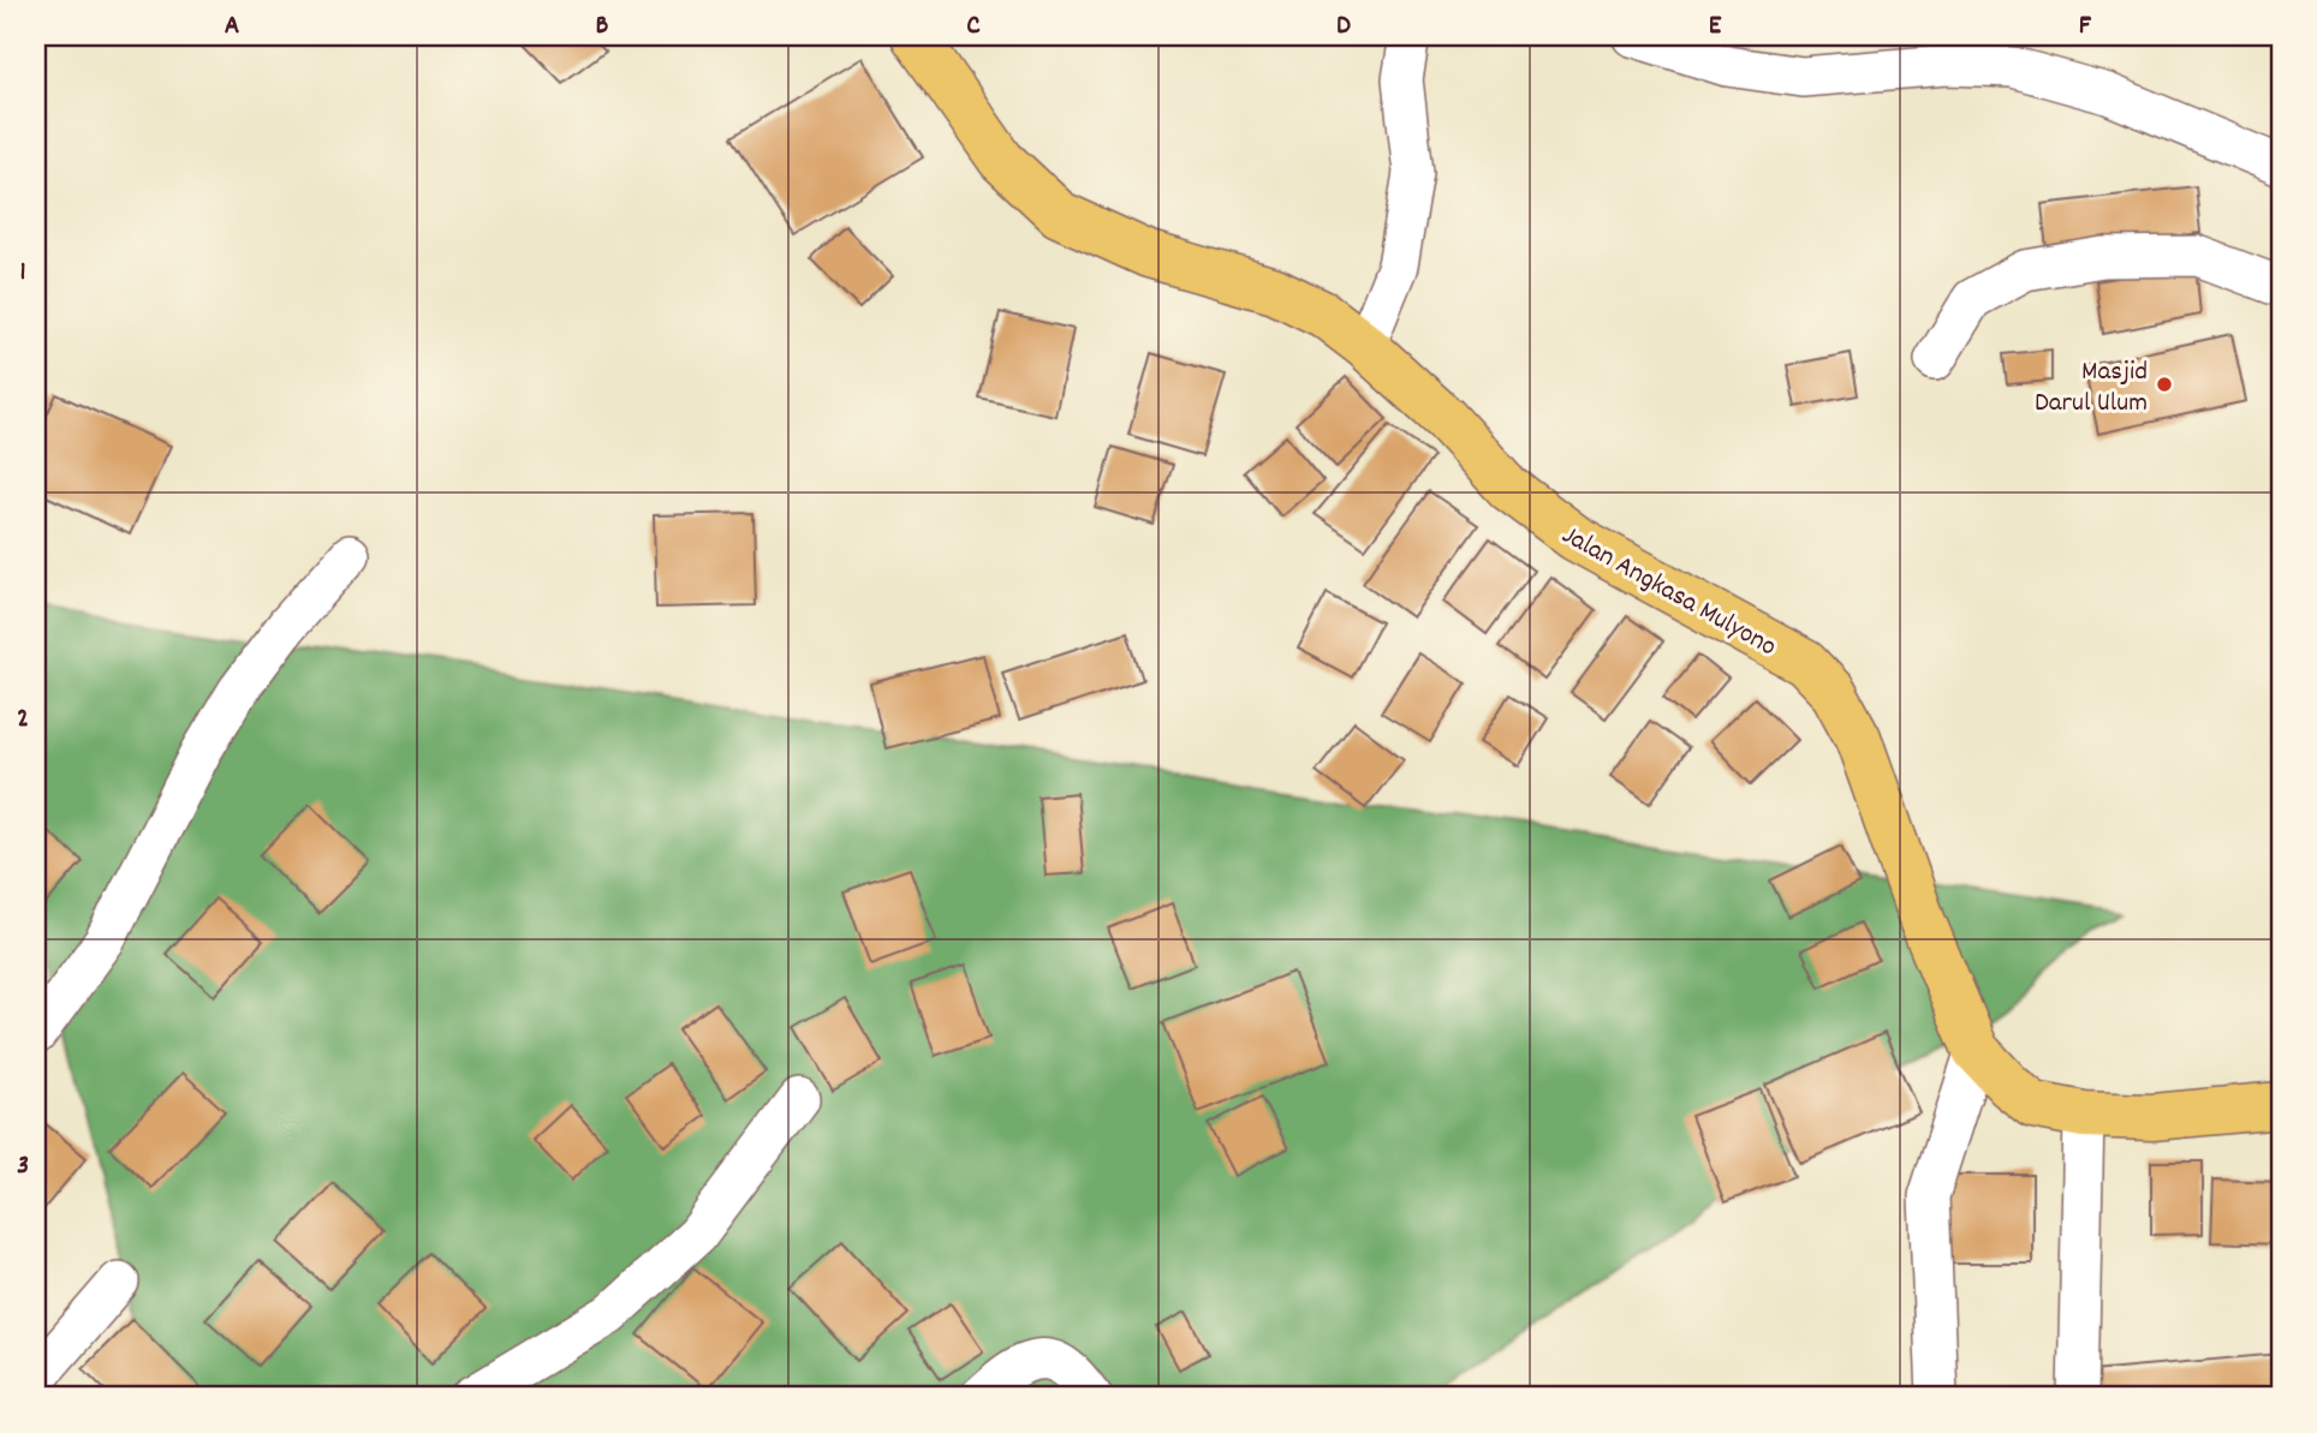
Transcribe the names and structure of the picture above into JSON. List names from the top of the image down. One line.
{"streets":{"main road":["Jalan Angkasa Mulyono"]},"places":["Masjid Darul Ulum"],"grid":{"columns":["A","B","C","D","E","F"],"rows":["1","2","3"]}}
